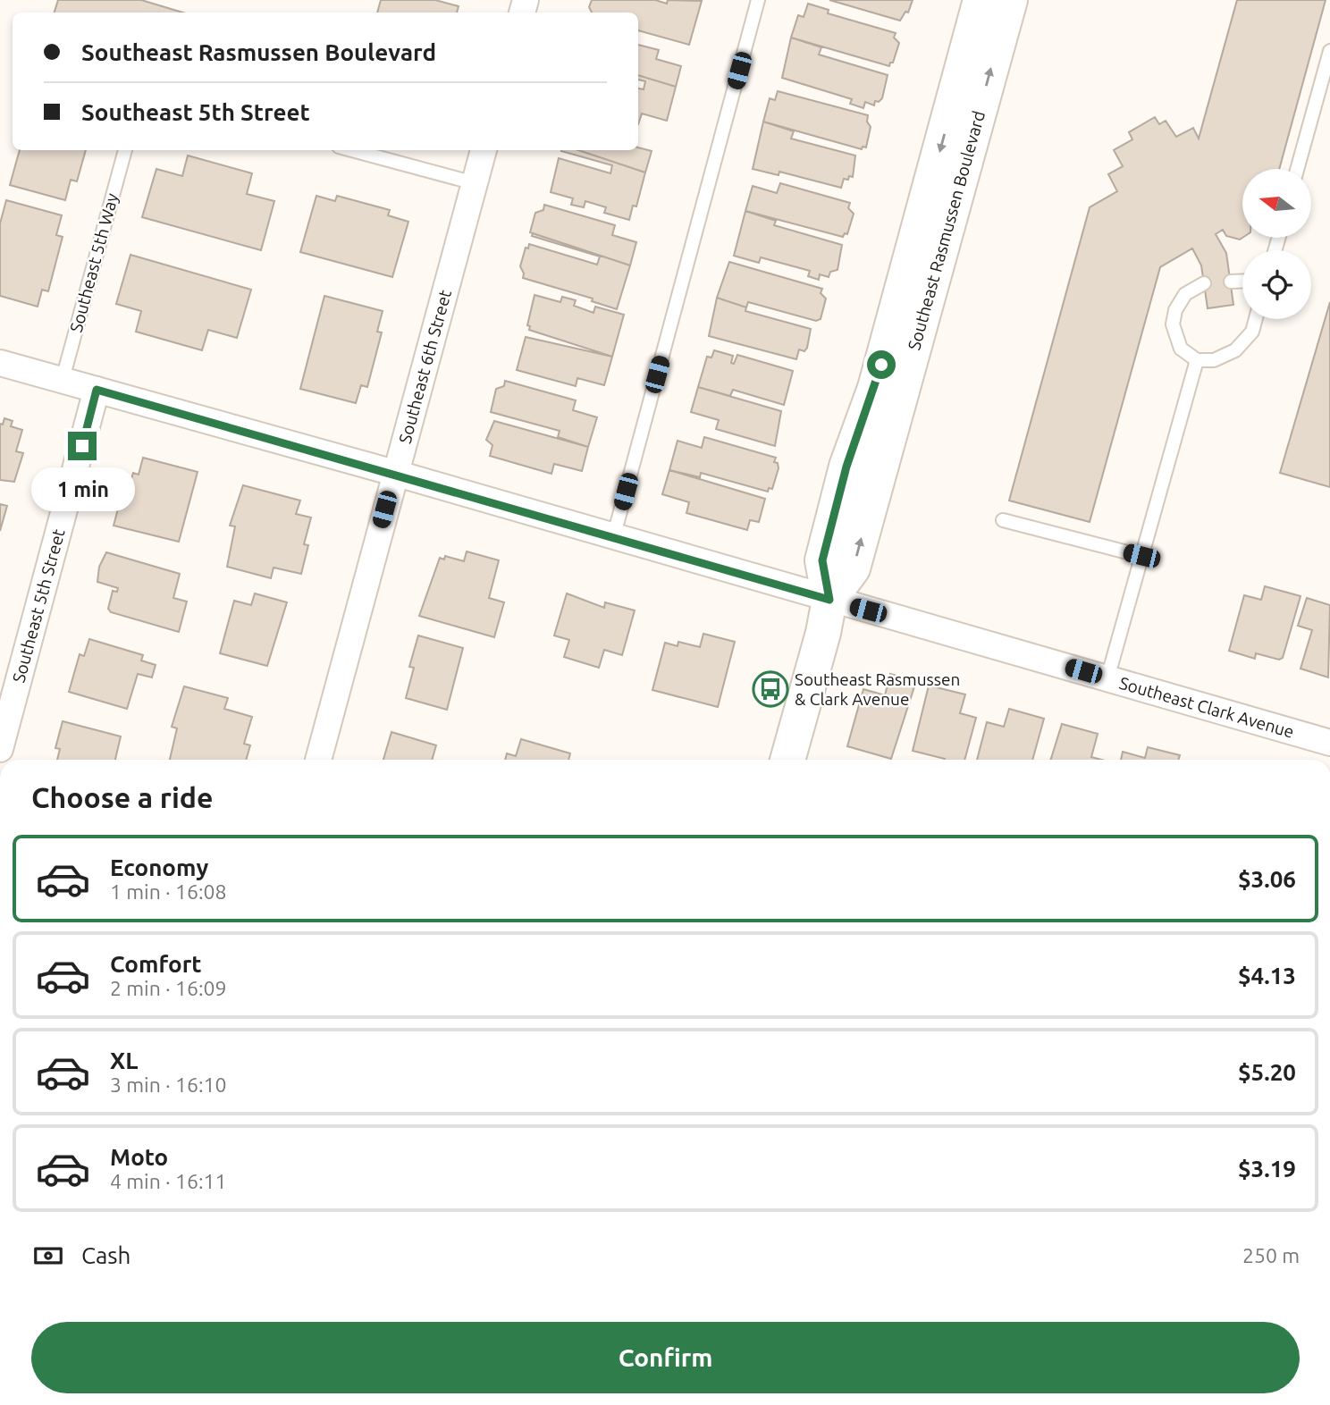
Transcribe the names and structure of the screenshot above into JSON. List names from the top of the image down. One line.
{"streets":{"street":["Southeast Rasmussen Boulevard","Southeast 6th Street","Southeast 5th Street","Southeast Clark Avenue"],"lane":["Southeast 5th Way"]},"crossings":[["Southeast Rasmussen Boulevard","Southeast Clark Avenue"],["Southeast 5th Way","Southeast Clark Avenue"],["Southeast 6th Street","Southeast Clark Avenue"],["Southeast 5th Street","Southeast Clark Avenue"]],"places":{"bus stop":["Southeast Rasmussen & Clark Avenue"]},"north":"left","page":{"banner":["Southeast Rasmussen Boulevard","Southeast 5th Street"],"bubble":"1 min","heading":"Choose a ride","list":[{"name":"Economy","note":"1 min · 16:08","value":"$3.06"},{"name":"Comfort","note":"2 min · 16:09","value":"$4.13"},{"name":"XL","note":"3 min · 16:10","value":"$5.20"},{"name":"Moto","note":"4 min · 16:11","value":"$3.19"}],"pay":["Cash","250 m"],"buttons":"Confirm"}}
